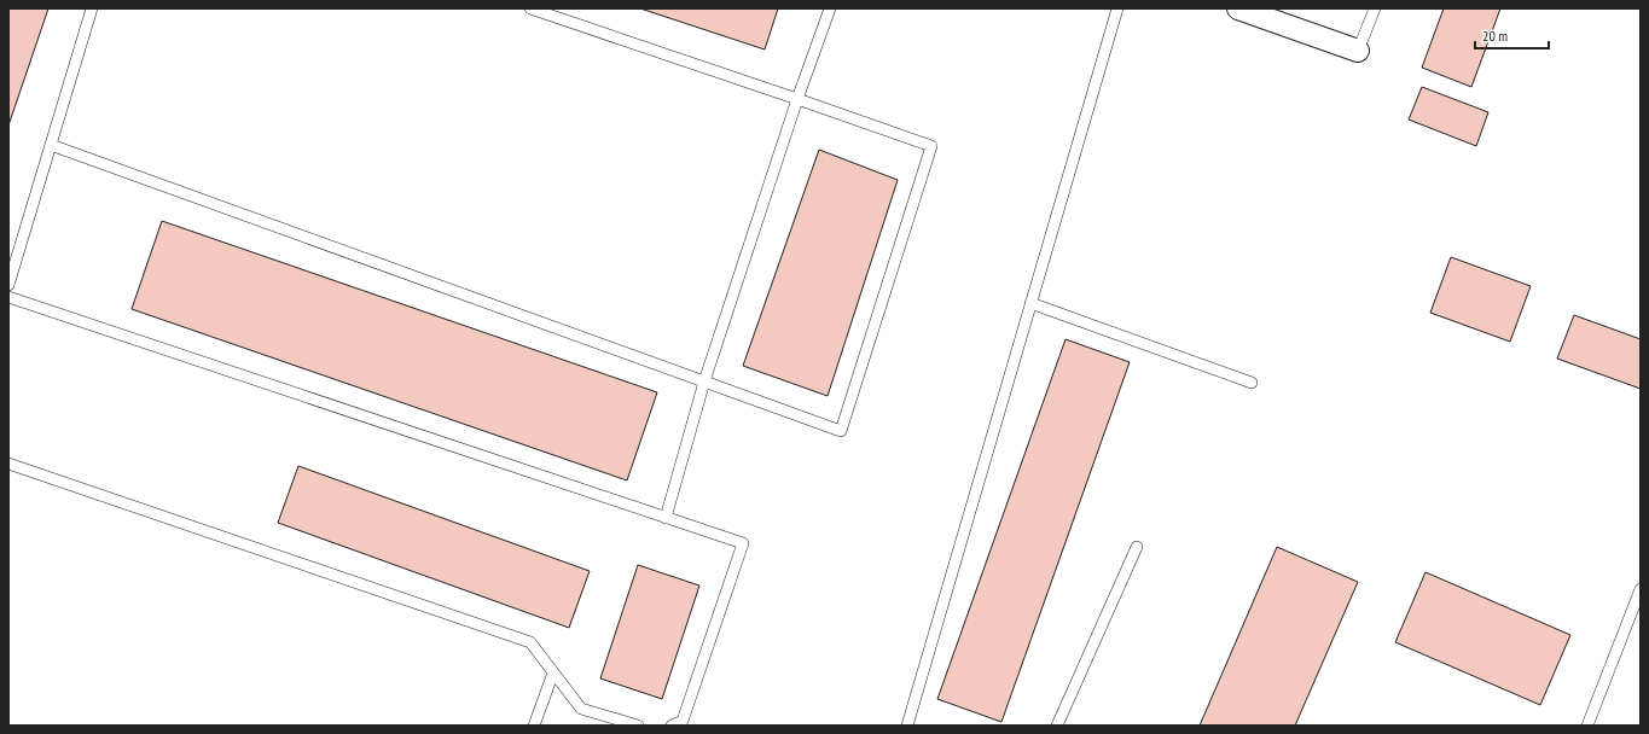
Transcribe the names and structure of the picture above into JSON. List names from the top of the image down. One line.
{"scale_bar":"20 m"}
